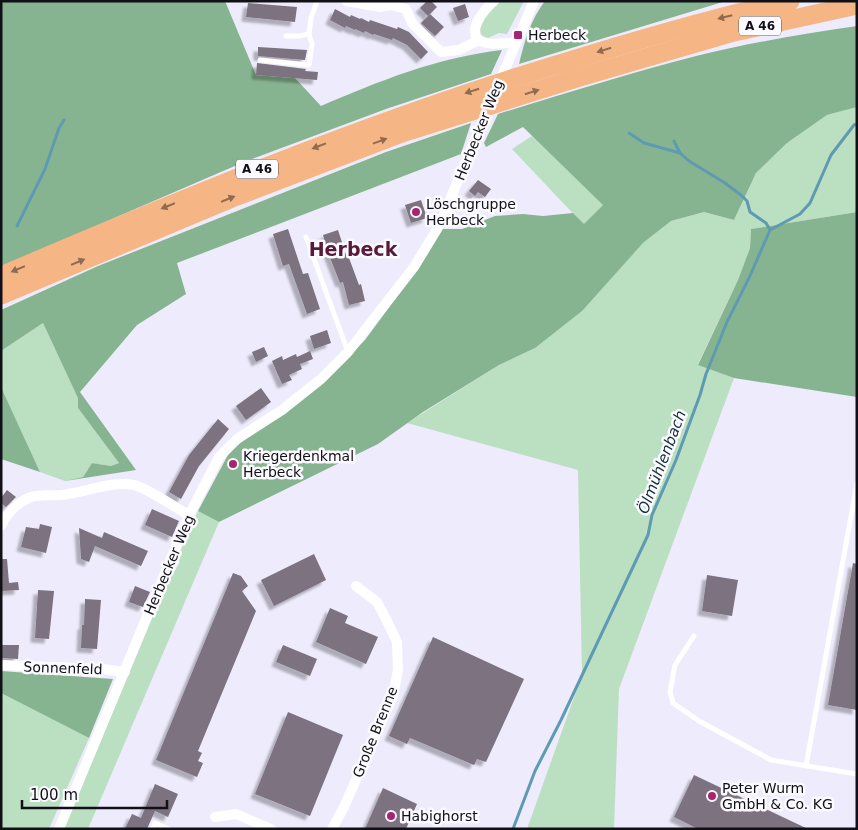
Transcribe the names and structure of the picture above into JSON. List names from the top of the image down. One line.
{"streets":{"highway":["A 46"],"street":["Herbecker Weg","Sonnenfeld","Große Brenne"]},"crossings":[["Herbecker Weg","Sonnenfeld"]],"districts":["Herbeck"],"water":["Ölmühlenbach"],"places":{"transit":["Herbeck"],"other":["Löschgruppe Herbeck","Kriegerdenkmal Herbeck","Peter Wurm GmbH & Co. KG","Habighorst"]},"scale_bar":"100 m"}
